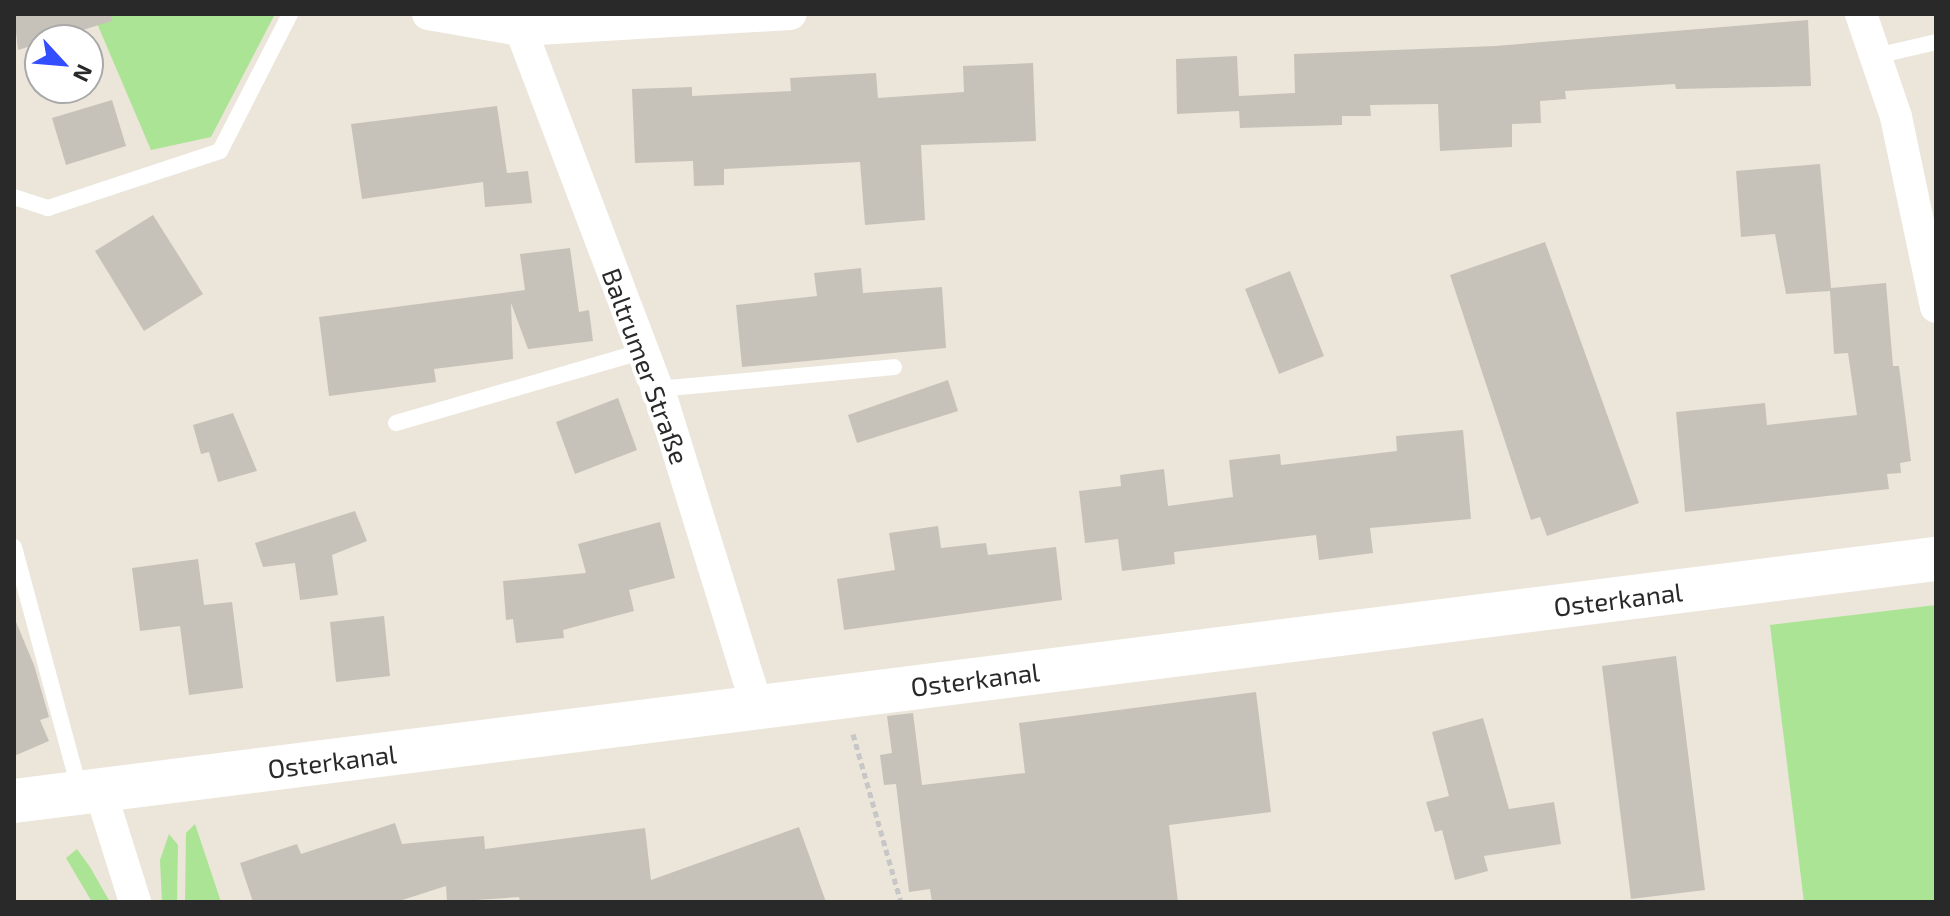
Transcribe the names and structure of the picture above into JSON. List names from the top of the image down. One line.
{"streets":{"main road":["Osterkanal"],"street":["Baltrumer Straße"]},"crossings":[["Baltrumer Straße","Osterkanal"]],"north":"bottom right"}
